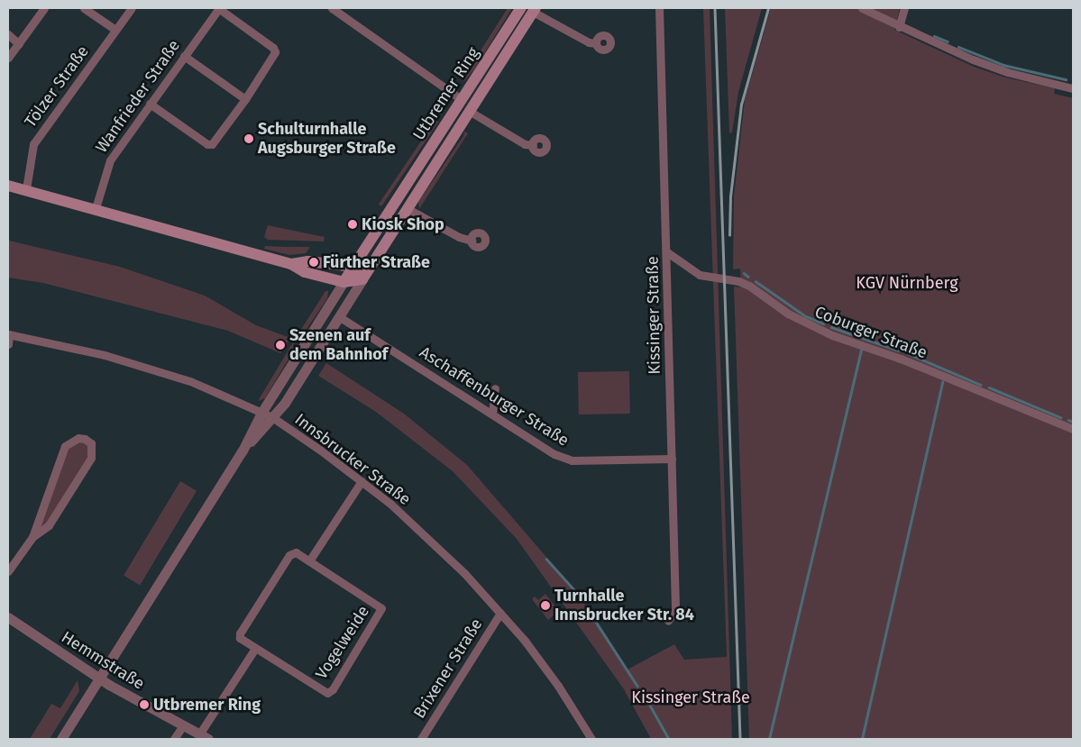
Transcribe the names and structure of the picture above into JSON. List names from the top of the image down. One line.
{"streets":{"main road":["Utbremer Ring"],"street":["Tölzer Straße","Wanfrieder Straße","Kissinger Straße","Coburger Straße","Aschaffenburger Straße","Innsbrucker Straße","Vogelweide","Hemmstraße","Brixener Straße"]},"crossings":[["Utbremer Ring","Aschaffenburger Straße"],["Utbremer Ring","Innsbrucker Straße"],["Utbremer Ring","Hemmstraße"],["Kissinger Straße","Coburger Straße"],["Kissinger Straße","Aschaffenburger Straße"],["Innsbrucker Straße","Brixener Straße"]],"parks":["KGV Nürnberg","Kissinger Straße"],"places":["Schulturnhalle Augsburger Straße","Kiosk Shop","Fürther Straße","Szenen auf dem Bahnhof","Turnhalle Innsbrucker Str. 84","Utbremer Ring"]}
